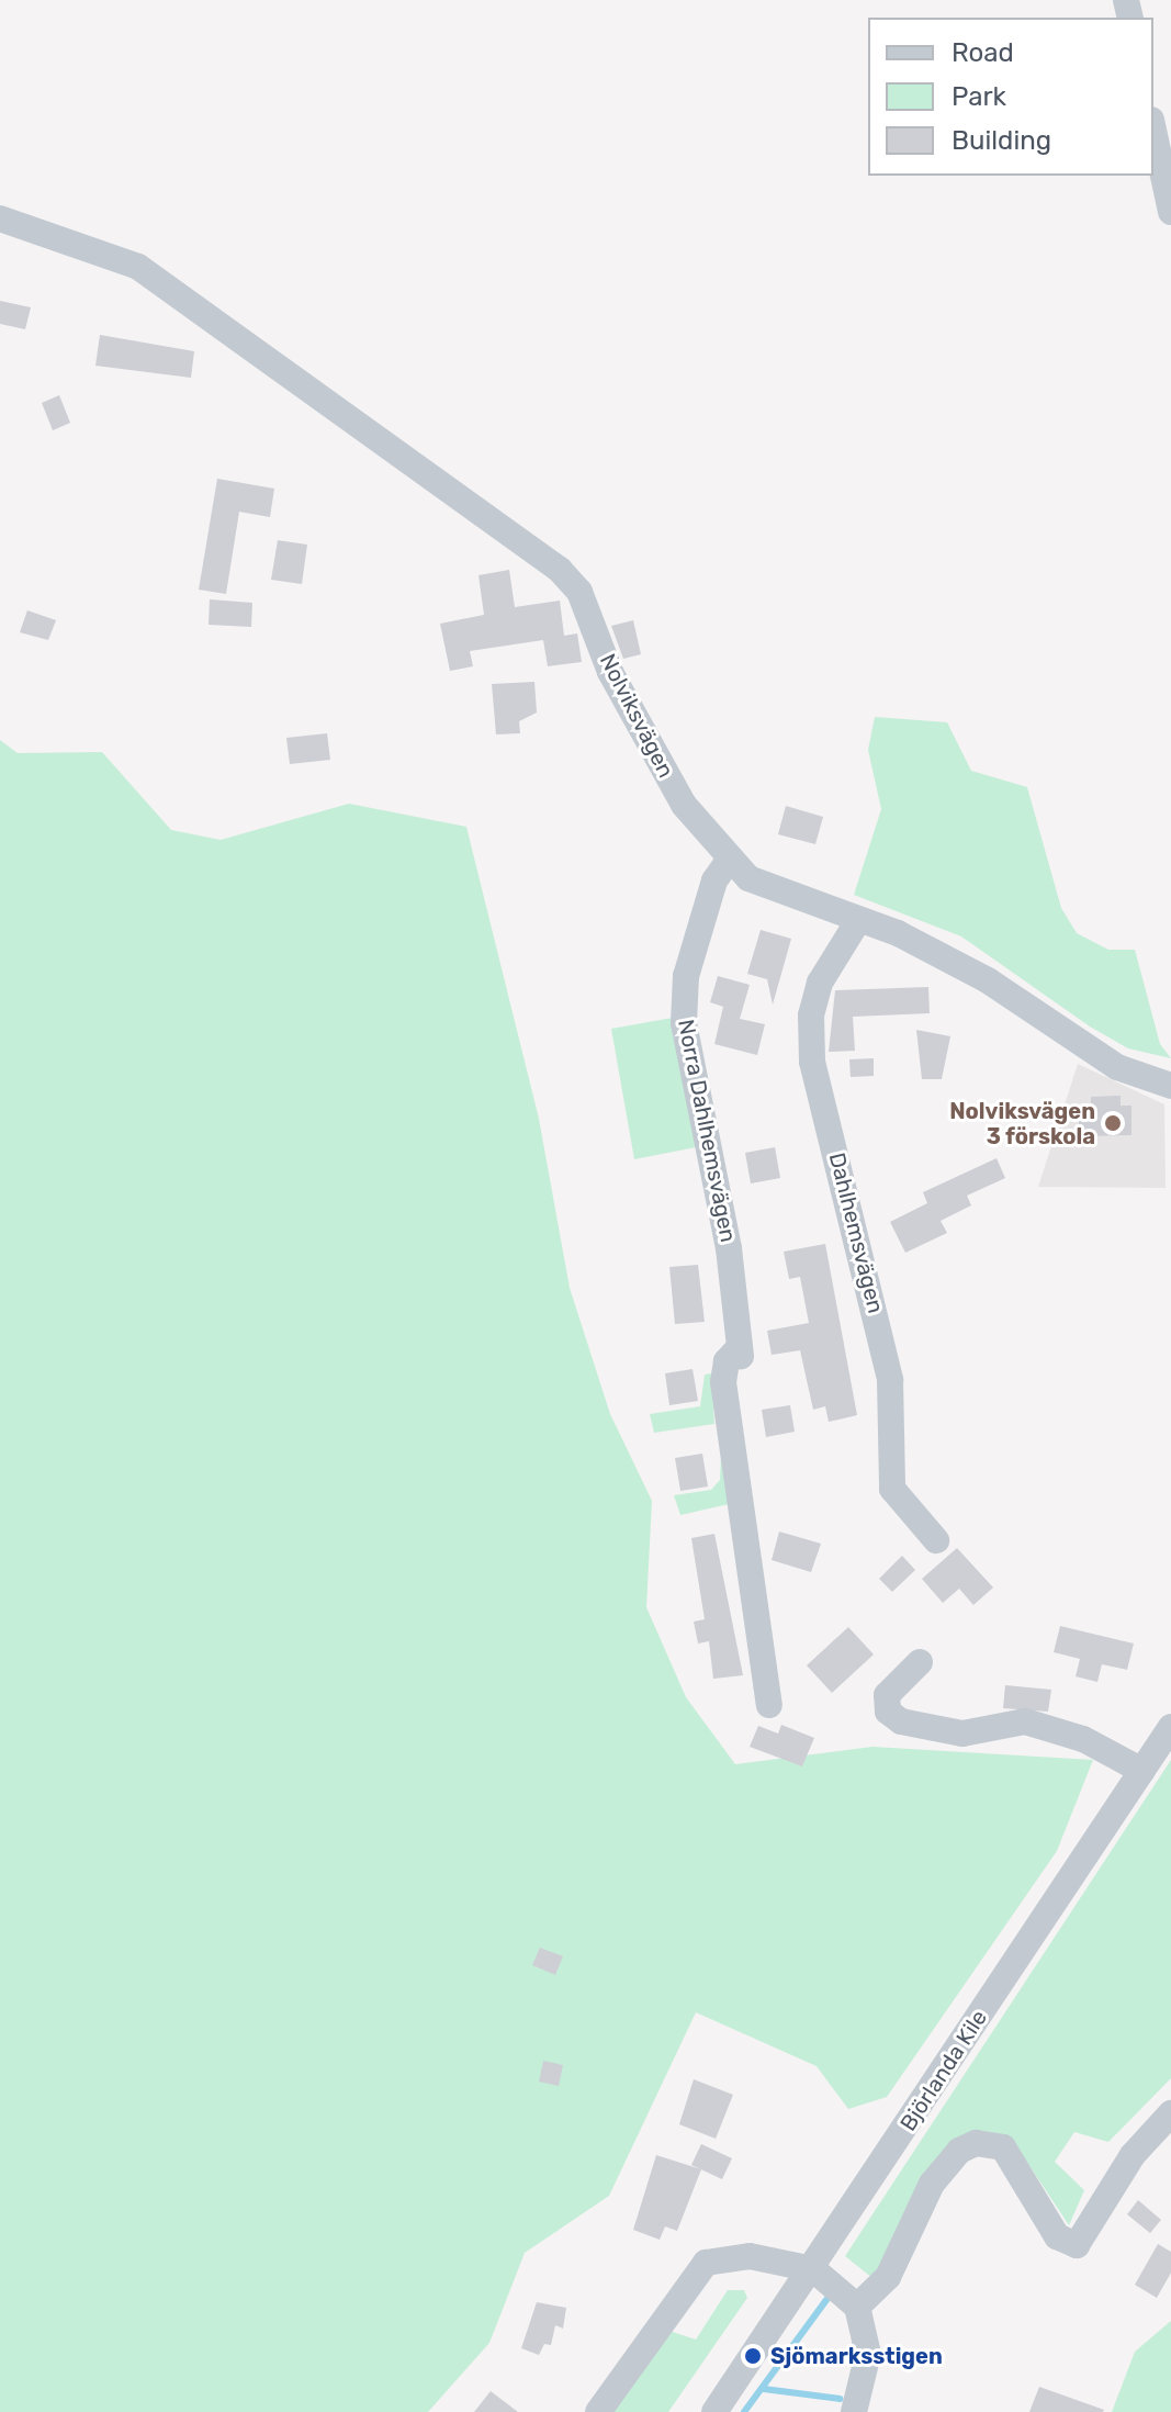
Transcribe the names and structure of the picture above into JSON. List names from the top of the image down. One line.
{"streets":{"street":["Nolviksvägen","Norra Dahlhemsvägen","Dahlhemsvägen","Björlanda Kile"]},"crossings":[["Nolviksvägen","Norra Dahlhemsvägen"],["Nolviksvägen","Dahlhemsvägen"]],"places":["Nolviksvägen 3 förskola","Sjömarksstigen"],"legend":["Road","Park","Building"]}
